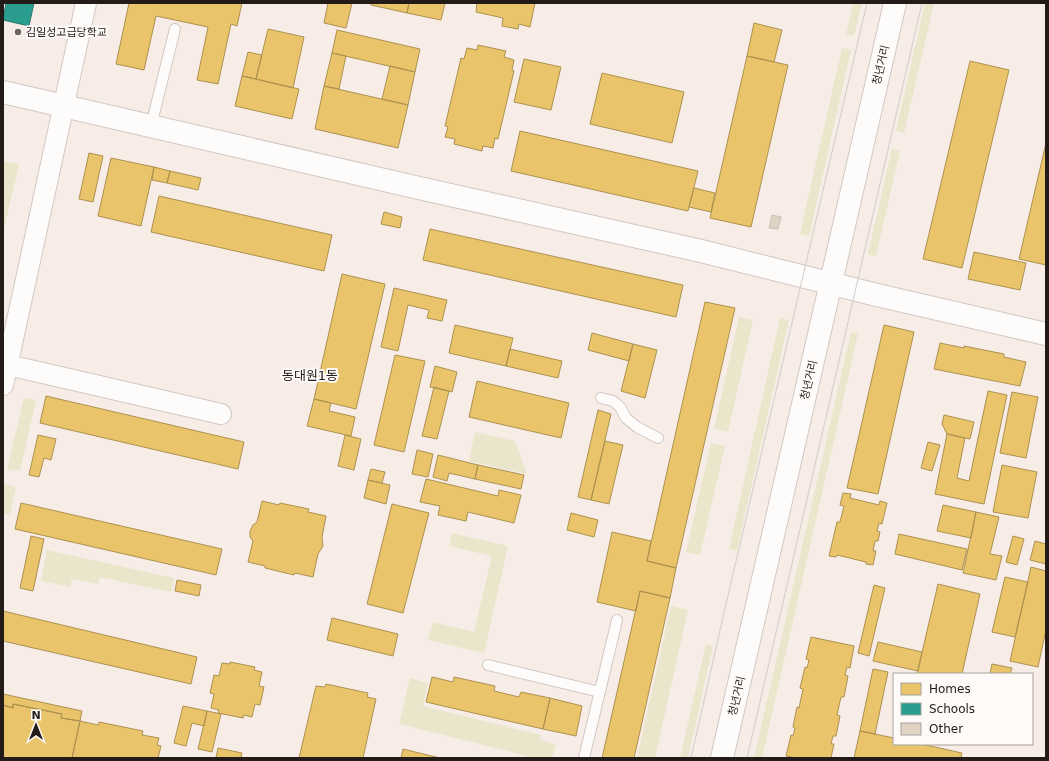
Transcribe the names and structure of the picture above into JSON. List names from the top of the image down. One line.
{"streets":{"main road":["청년거리"]},"districts":["동대원1동"],"places":["김일성고급당학교"],"legend":["Homes","Schools","Other"],"north":"top"}
